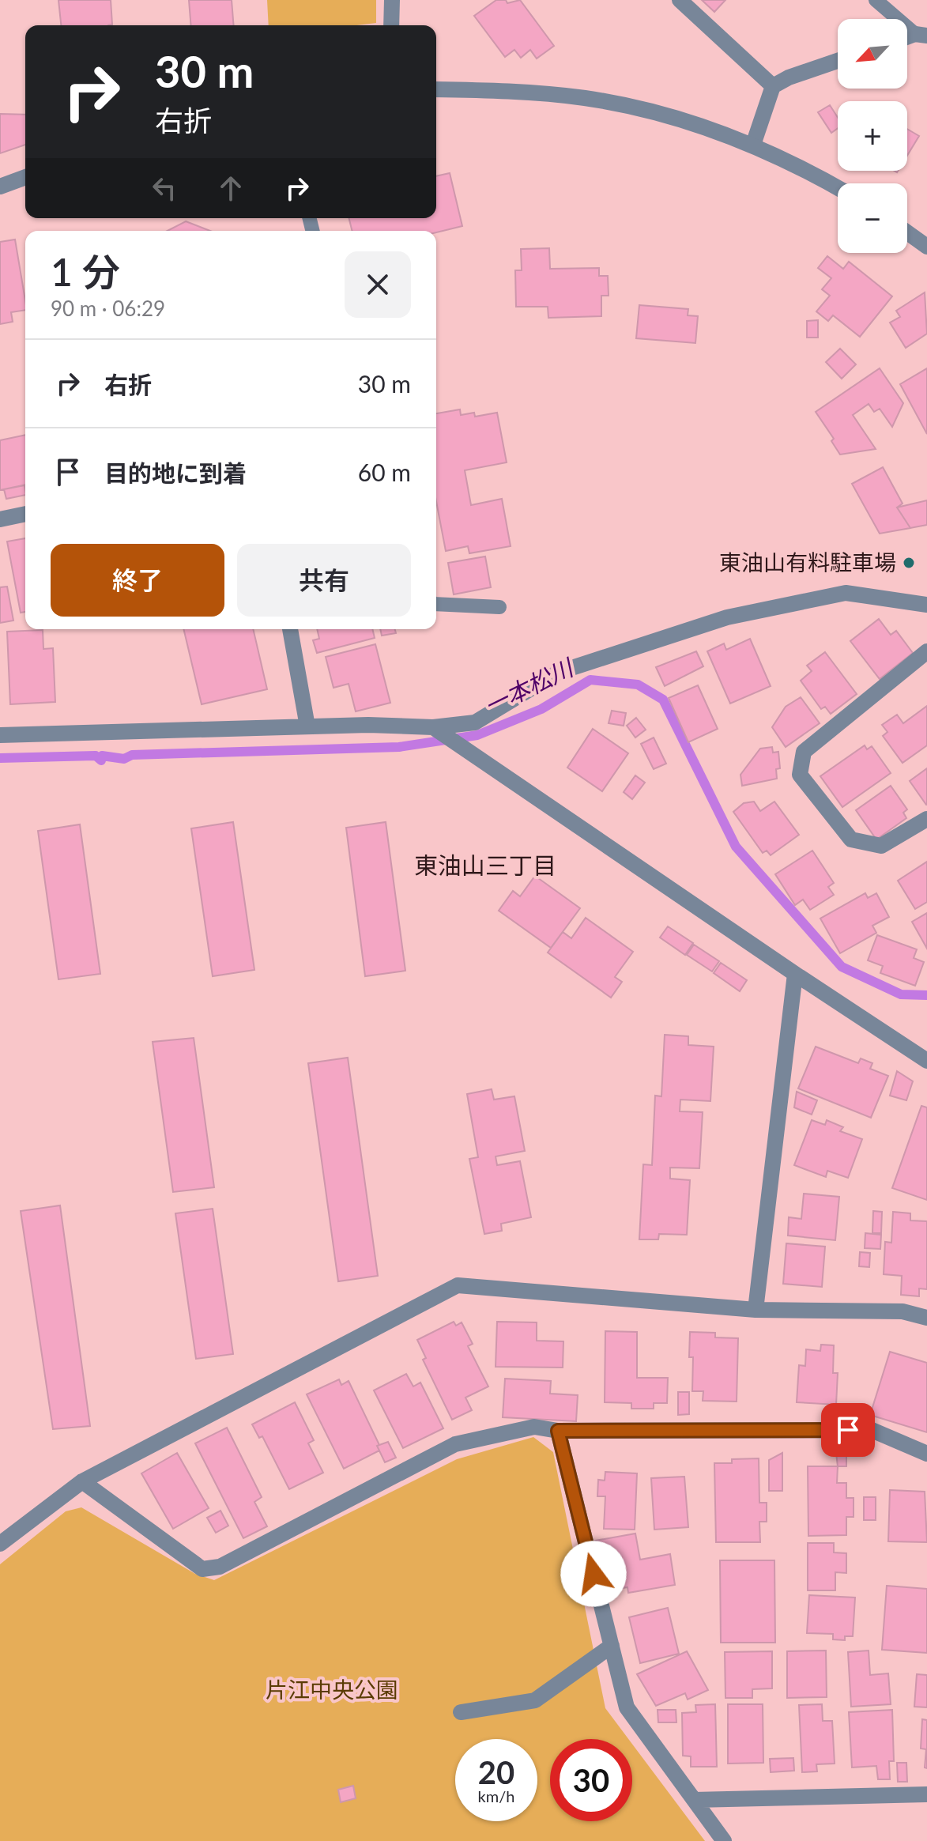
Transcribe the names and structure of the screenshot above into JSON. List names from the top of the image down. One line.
{"districts":["東油山三丁目"],"water":["一本松川"],"parks":["片江中央公園"],"places":["東油山有料駐車場"],"north":"bottom left","page":{"map_buttons":["+","−"],"turn":["30 m","右折"],"heading":["1 分","90 m · 06:29"],"list":[{"name":"右折","value":"30 m"},{"name":"目的地に到着","value":"60 m"}],"buttons":["終了","共有"],"speed":"20 km/h","limit":"30"}}
